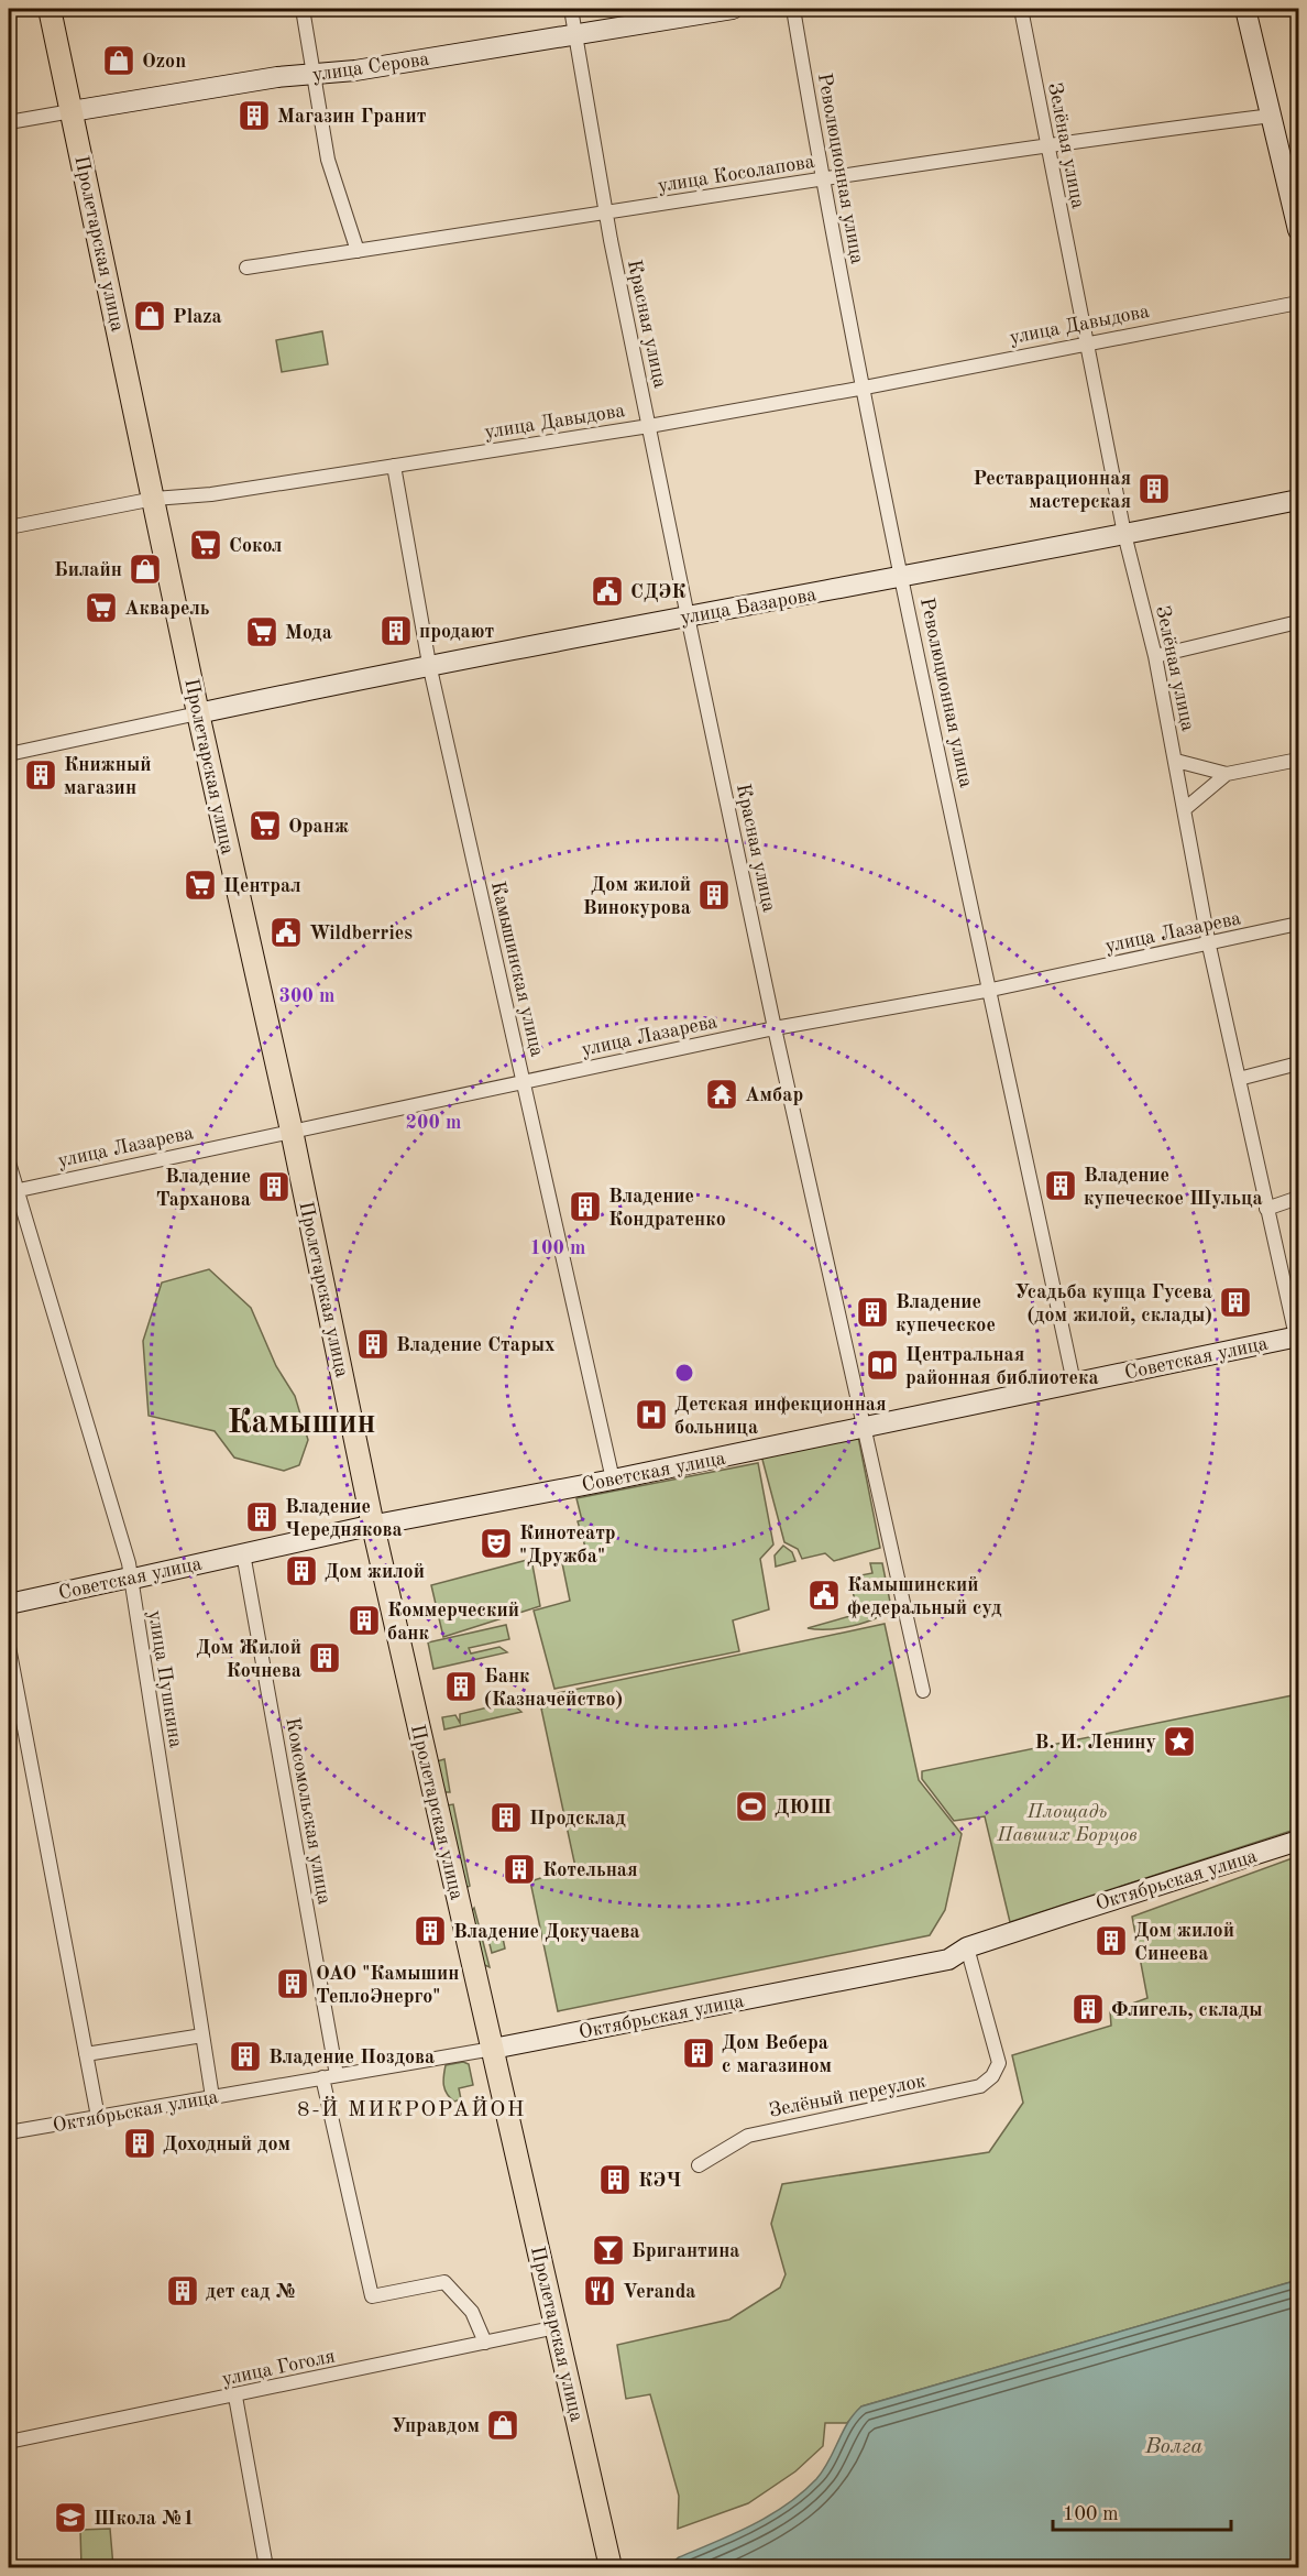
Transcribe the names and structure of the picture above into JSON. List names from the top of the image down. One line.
{"streets":{"main road":["Пролетарская улица"],"street":["улица Серова","Зелёная улица","Революционная улица","улица Косолапова","Красная улица","улица Давыдова","улица Базарова","улица Лазарева","Камышинская улица","Советская улица","улица Пушкина","Комсомольская улица","Октябрьская улица","Зелёный переулок","улица Гоголя"]},"crossings":[["улица Серова","Пролетарская улица"],["улица Серова","Красная улица"],["Зелёная улица","улица Косолапова"],["Зелёная улица","улица Давыдова"],["Зелёная улица","улица Базарова"],["Зелёная улица","улица Лазарева"],["Зелёная улица","Советская улица"],["Революционная улица","улица Косолапова"],["Революционная улица","улица Давыдова"],["Революционная улица","улица Базарова"],["Революционная улица","улица Лазарева"],["Революционная улица","Советская улица"],["улица Косолапова","Красная улица"],["Пролетарская улица","улица Давыдова"],["Пролетарская улица","улица Базарова"],["Пролетарская улица","улица Лазарева"],["Пролетарская улица","Советская улица"],["Пролетарская улица","Октябрьская улица"],["Пролетарская улица","улица Гоголя"],["Красная улица","улица Давыдова"],["Красная улица","улица Базарова"],["Красная улица","улица Лазарева"],["Красная улица","Советская улица"],["улица Давыдова","Камышинская улица"],["улица Базарова","Камышинская улица"],["улица Лазарева","Камышинская улица"],["улица Лазарева","улица Пушкина"],["Камышинская улица","Советская улица"],["Советская улица","улица Пушкина"],["Советская улица","Комсомольская улица"],["улица Пушкина","Октябрьская улица"],["Комсомольская улица","Октябрьская улица"],["Комсомольская улица","улица Гоголя"],["Октябрьская улица","Зелёный переулок"]],"districts":["Камышин","8-Й МИКРОРАЙОН"],"water":["Волга"],"parks":["Площадь Павших Борцов"],"places":{"shop":["Ozon","Plaza","Билайн","Управдом"],"building":["Магазин Гранит","Реставрационная мастерская","продают","Книжный магазин","Дом жилой Винокурова","Владение купеческое Шульца","Владение Тарханова","Владение Кондратенко","Усадьба купца Гусева (дом жилой, склады)","Владение купеческое","Владение Старых","Владение Череднякова","Дом жилой","Коммерческий банк","Дом Жилой Кочнева","Банк (Казначейство)","Продсклад","Котельная","Владение Докучаева","Дом жилой Синеева","ОАО \"Камышин ТеплоЭнерго\"","Флигель, склады","Дом Вебера с магазином","Владение Поздова","Доходный дом","КЭЧ","дет сад №"],"supermarket":["Сокол","Акварель","Мода","Оранж","Централ"],"public building":["СДЭК","Wildberries","Камышинский федеральный суд"],"temple":["Амбар"],"library":["Центральная районная библиотека"],"hospital":["Детская инфекционная больница"],"theatre":["Кинотеатр \"Дружба\""],"place":["В. И. Ленину"],"sports":["ДЮШ"],"bar":["Бригантина"],"restaurant":["Veranda"],"school or university":["Школа №1"]},"scale_bar":"100 m","rings":["300 m","200 m","100 m"]}
